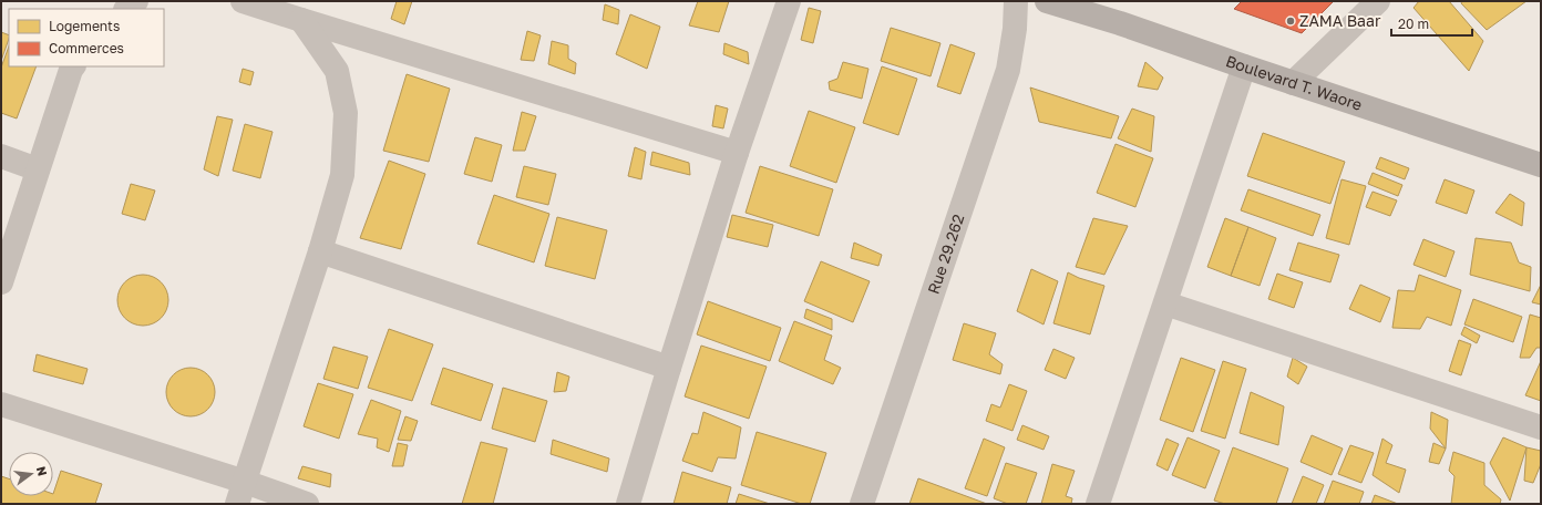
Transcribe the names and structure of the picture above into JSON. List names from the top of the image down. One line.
{"streets":{"street":["Boulevard T. Waore","Rue 29.262"]},"places":["ZAMA Baar"],"legend":["Logements","Commerces"],"scale_bar":"20 m","north":"right"}
